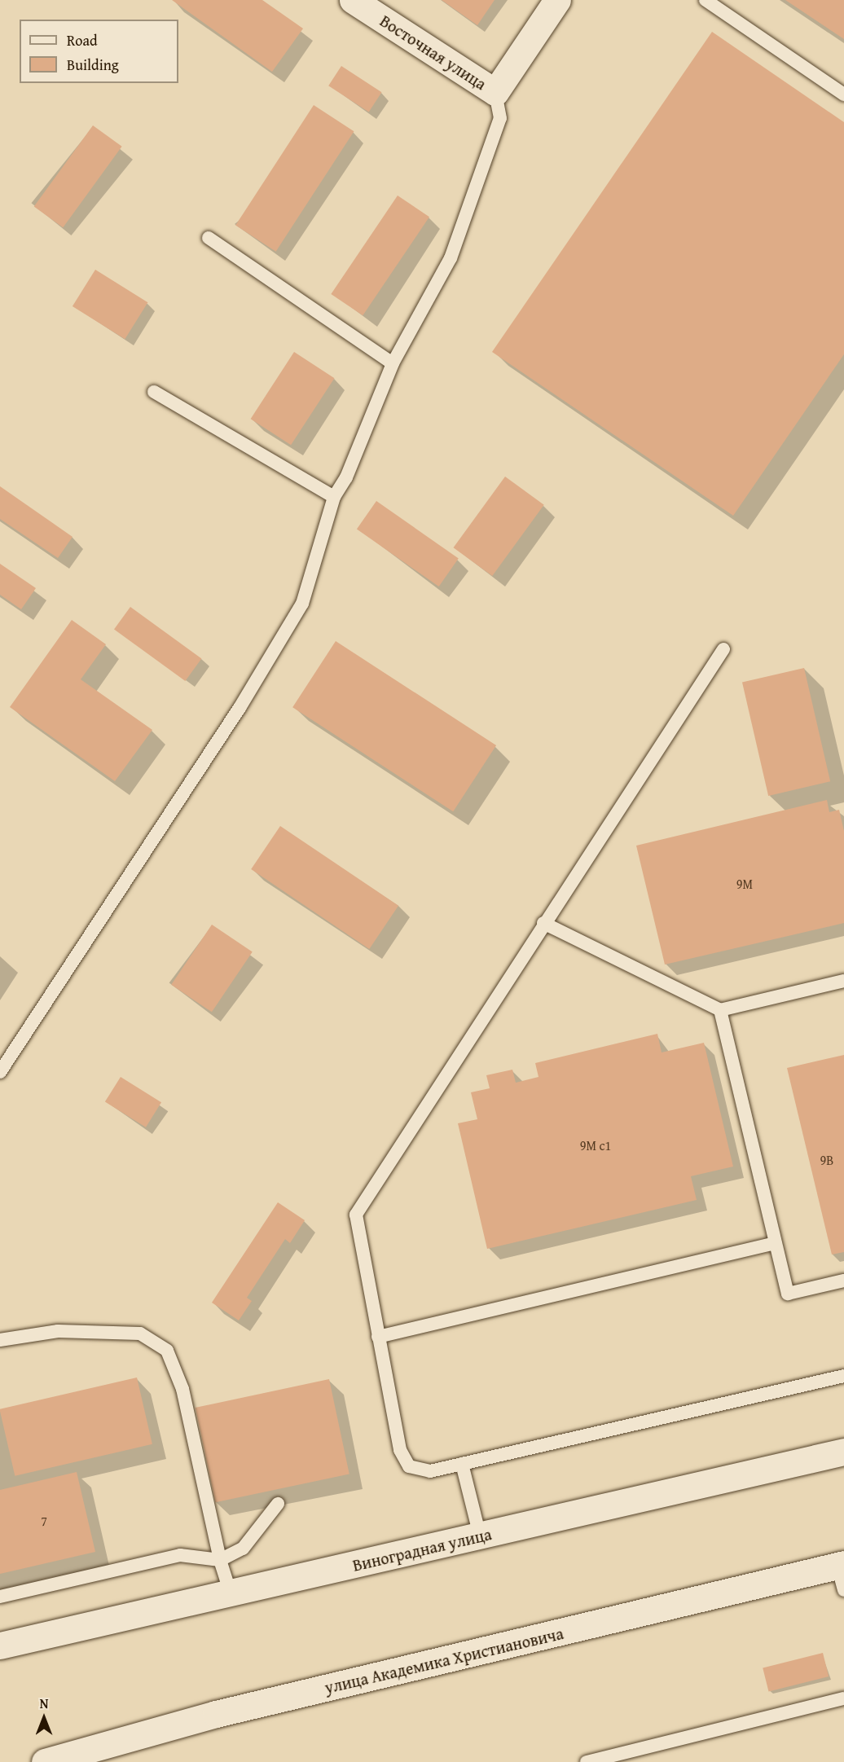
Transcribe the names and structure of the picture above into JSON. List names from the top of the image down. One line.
{"streets":{"street":["Восточная улица","Виноградная улица","улица Академика Христиановича"]},"house_numbers":["9М","9М с1","9В","7"],"legend":["Road","Building"],"north":"top"}
